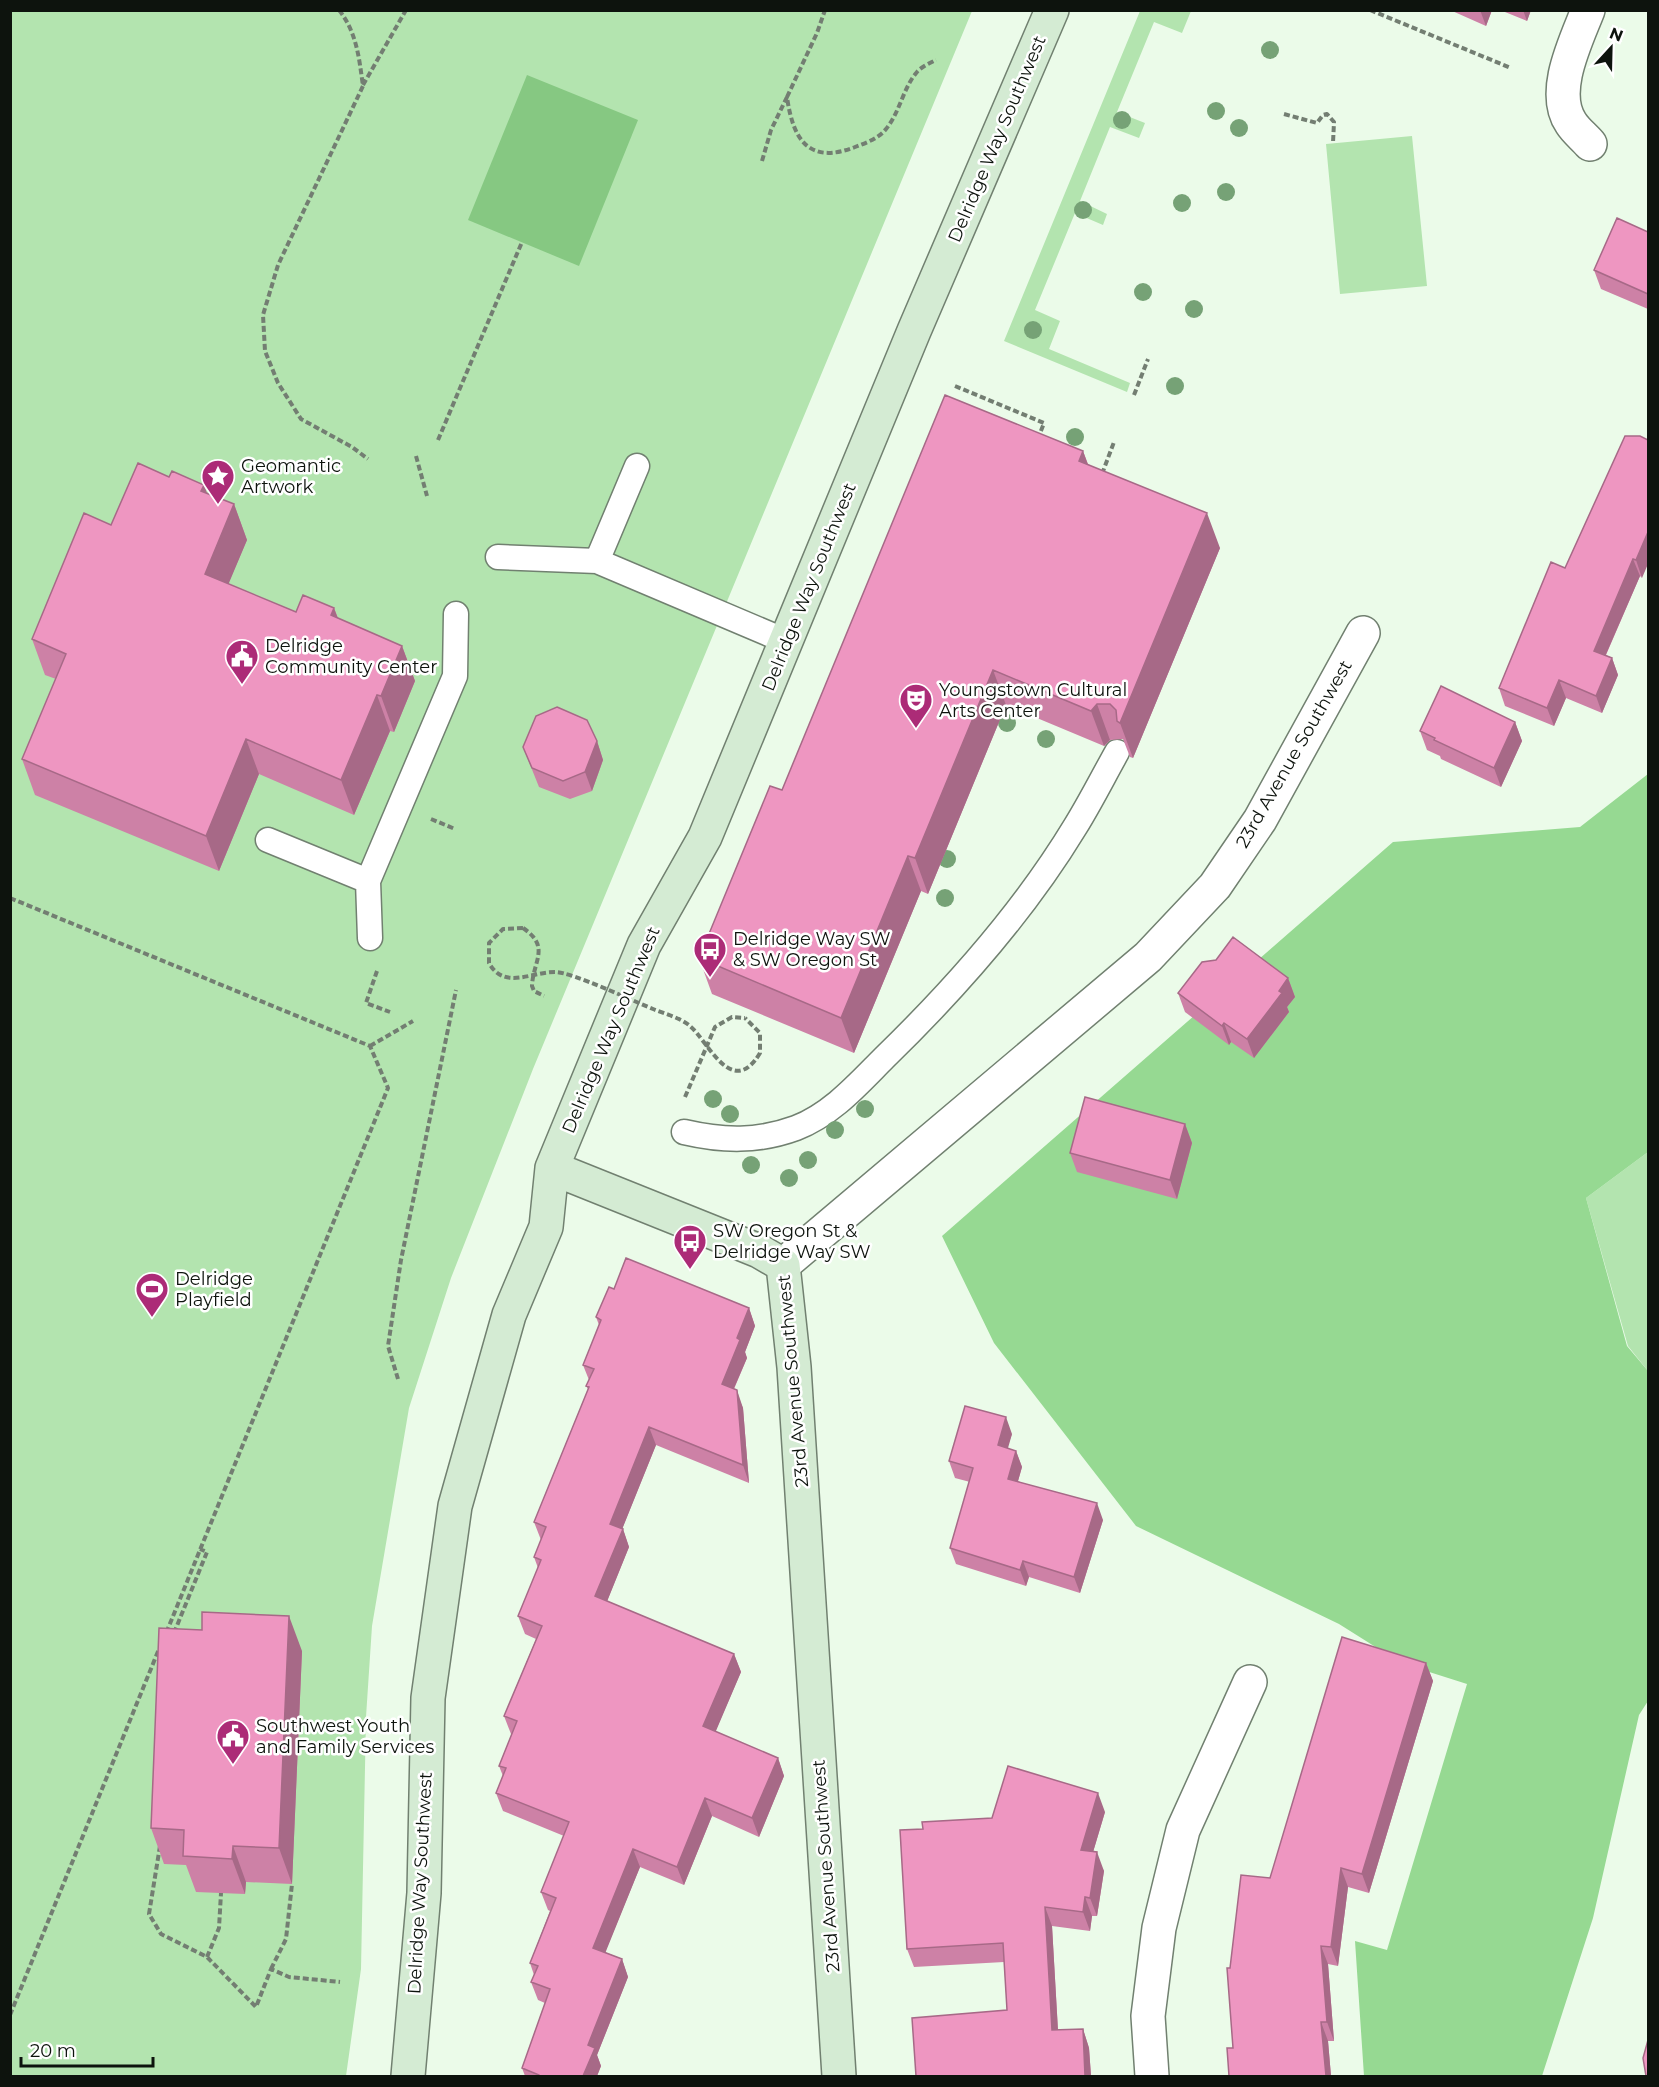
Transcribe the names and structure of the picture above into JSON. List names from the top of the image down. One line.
{"streets":{"main road":["Delridge Way Southwest","23rd Avenue Southwest"]},"places":{"place":["Geomantic Artwork"],"public building":["Delridge Community Center","Southwest Youth and Family Services"],"theatre":["Youngstown Cultural Arts Center"],"bus stop":["Delridge Way SW & SW Oregon St","SW Oregon St & Delridge Way SW"],"sports":["Delridge Playfield"]},"scale_bar":"20 m","north":"top"}
